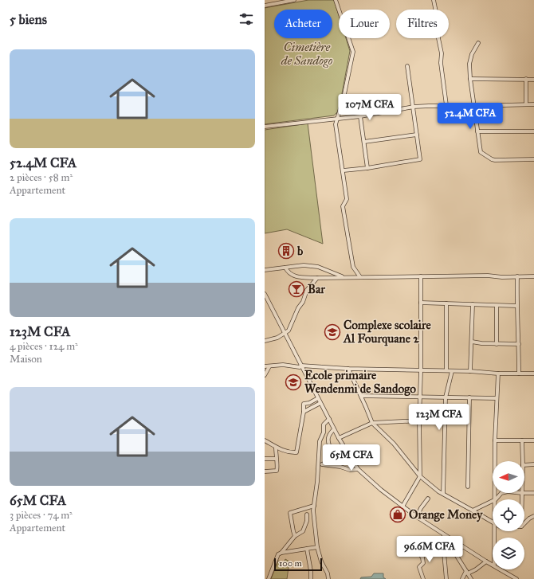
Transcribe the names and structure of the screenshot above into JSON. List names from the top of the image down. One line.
{"parks":["Cimetière de Sandogo"],"places":{"building":["b"],"bar":["Bar"],"school or university":["Complexe scolaire Al Fourquane 2","Ecole primaire Wendenmi de Sandogo"],"shop":["Orange Money"]},"scale_bar":"100 m","north":"left","page":{"heading":"5 biens","chip":["Acheter","Louer","Filtres"],"list":[{"name":"52.4M CFA","note":"2 pièces · 58 m² · Appartement"},{"name":"123M CFA","note":"4 pièces · 124 m² · Maison"},{"name":"65M CFA","note":"3 pièces · 74 m² · Appartement"}],"price":["107M CFA","52.4M CFA","123M CFA","65M CFA","96.6M CFA"],"scale":"100 m"}}
